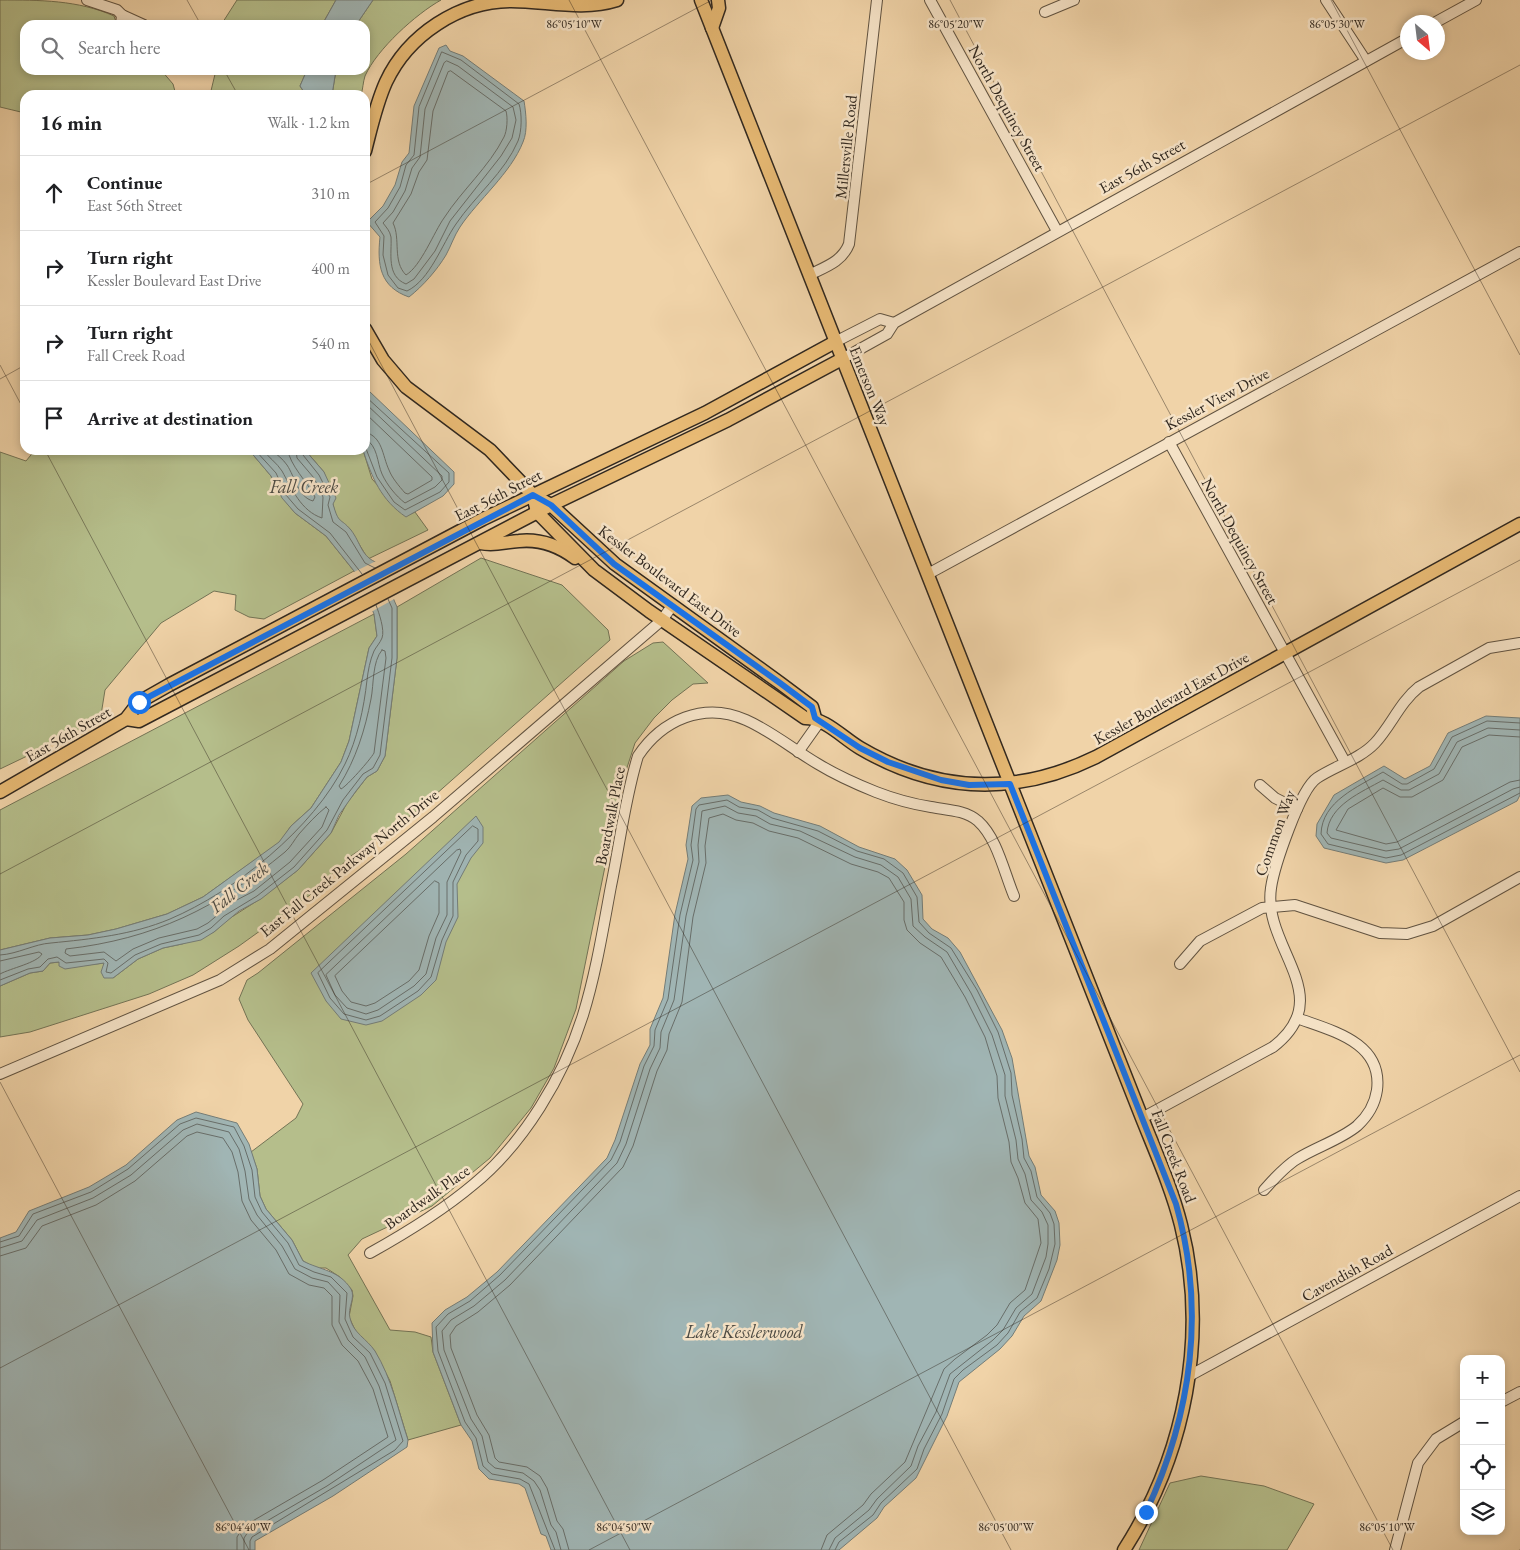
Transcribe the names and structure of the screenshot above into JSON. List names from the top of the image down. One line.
{"streets":{"main road":["East 56th Street","Emerson Way","Kessler Boulevard East Drive","Fall Creek Road"],"street":["North Dequincy Street","Millersville Road","Kessler View Drive","Boardwalk Place","Common Way","East Fall Creek Parkway North Drive","Cavendish Road"]},"crossings":[["North Dequincy Street","East 56th Street"],["North Dequincy Street","Kessler View Drive"],["North Dequincy Street","Kessler Boulevard East Drive"],["North Dequincy Street","Common Way"],["Millersville Road","Emerson Way"],["East 56th Street","Emerson Way"],["East 56th Street","Kessler Boulevard East Drive"],["Emerson Way","Kessler View Drive"],["Emerson Way","Kessler Boulevard East Drive"],["Emerson Way","Fall Creek Road"],["Kessler Boulevard East Drive","East Fall Creek Parkway North Drive"],["Kessler Boulevard East Drive","Fall Creek Road"],["Fall Creek Road","Cavendish Road"]],"water":["Fall Creek","Lake Kesslerwood"],"north":"bottom right","page":{"search":"Search here","heading":["16 min","Walk · 1.2 km"],"list":[["Continue","East 56th Street","310 m"],["Turn right","Kessler Boulevard East Drive","400 m"],["Turn right","Fall Creek Road","540 m"],"Arrive at destination"],"map_buttons":["+","−"]},"coordinates":["86°05'10\"W","86°05'20\"W","86°05'30\"W","86°04'40\"W","86°04'50\"W","86°05'00\"W"]}
